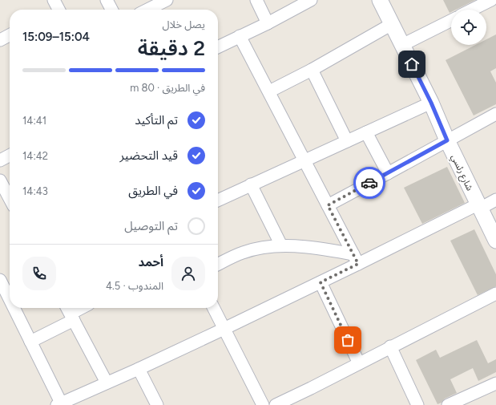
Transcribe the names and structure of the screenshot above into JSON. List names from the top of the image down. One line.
{"streets":{"street":["شارع رئسي"]},"page":{"heading":["2 دقيقة","يصل خلال","15:04–15:09"],"panel":["أحمد","المندوب · 4.5"],"bar":"في الطريق · 80 m","list":[["تم التأكيد","14:41"],["قيد التحضير","14:42"],["في الطريق","14:43"],"تم التوصيل"]}}
